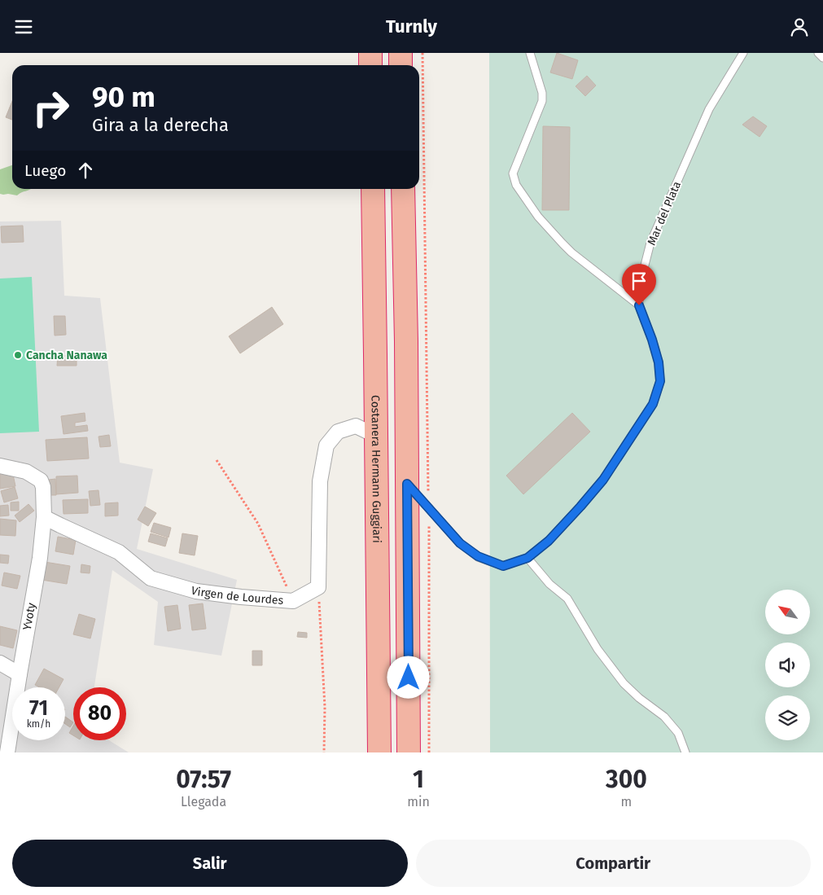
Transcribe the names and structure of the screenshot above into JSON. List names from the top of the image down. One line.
{"streets":{"highway":["Costanera Hermann Guggiari"],"street":["Virgen de Lourdes","Yvoty"],"lane":["Mar del Plata"]},"crossings":[["Virgen de Lourdes","Yvoty"]],"places":["Cancha Nanawa"],"north":"top left","page":{"header":"Turnly","turn":["90 m","Gira a la derecha"],"then":"Luego","speed":"71 km/h","limit":"80","eta":["07:57","Llegada","1","min","300","m"],"buttons":["Salir","Compartir"]}}
